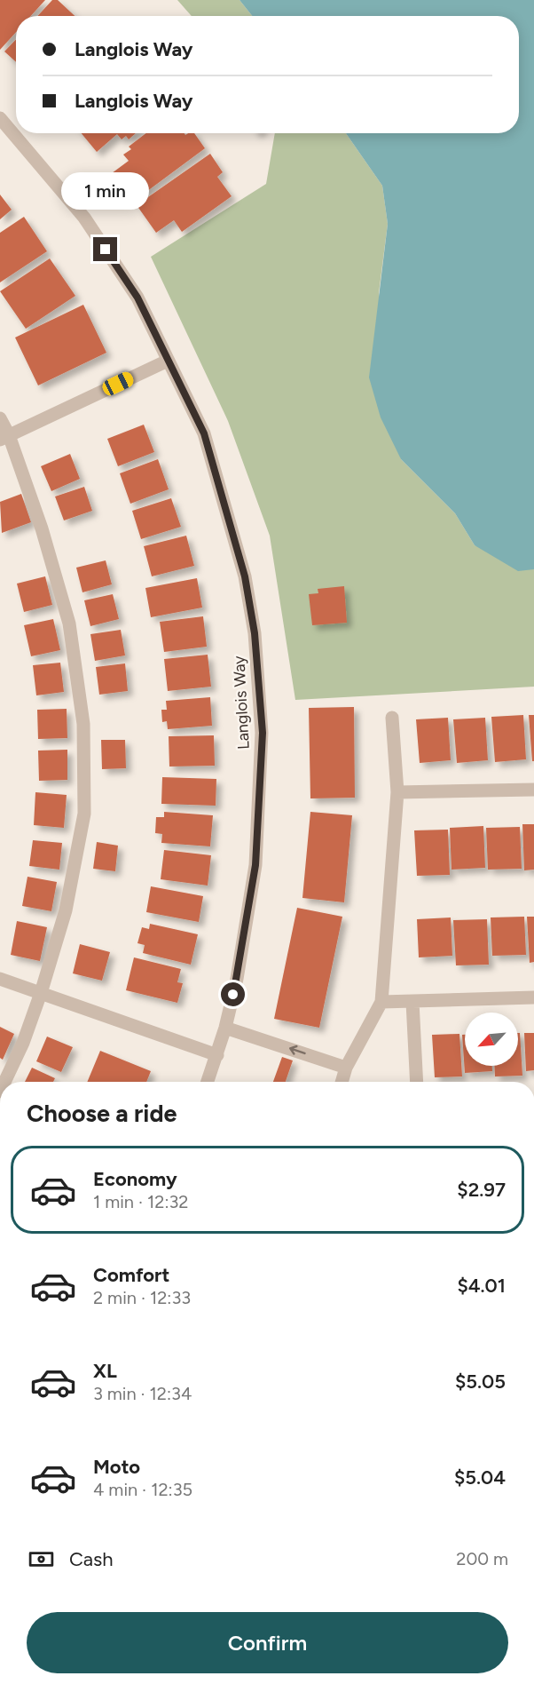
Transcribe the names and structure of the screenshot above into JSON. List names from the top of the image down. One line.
{"streets":{"street":["Langlois Way"]},"north":"bottom left","page":{"banner":["Langlois Way","Langlois Way"],"bubble":"1 min","heading":"Choose a ride","list":[{"name":"Economy","note":"1 min · 12:32","value":"$2.97"},{"name":"Comfort","note":"2 min · 12:33","value":"$4.01"},{"name":"XL","note":"3 min · 12:34","value":"$5.05"},{"name":"Moto","note":"4 min · 12:35","value":"$5.04"}],"pay":["Cash","200 m"],"buttons":"Confirm"}}
